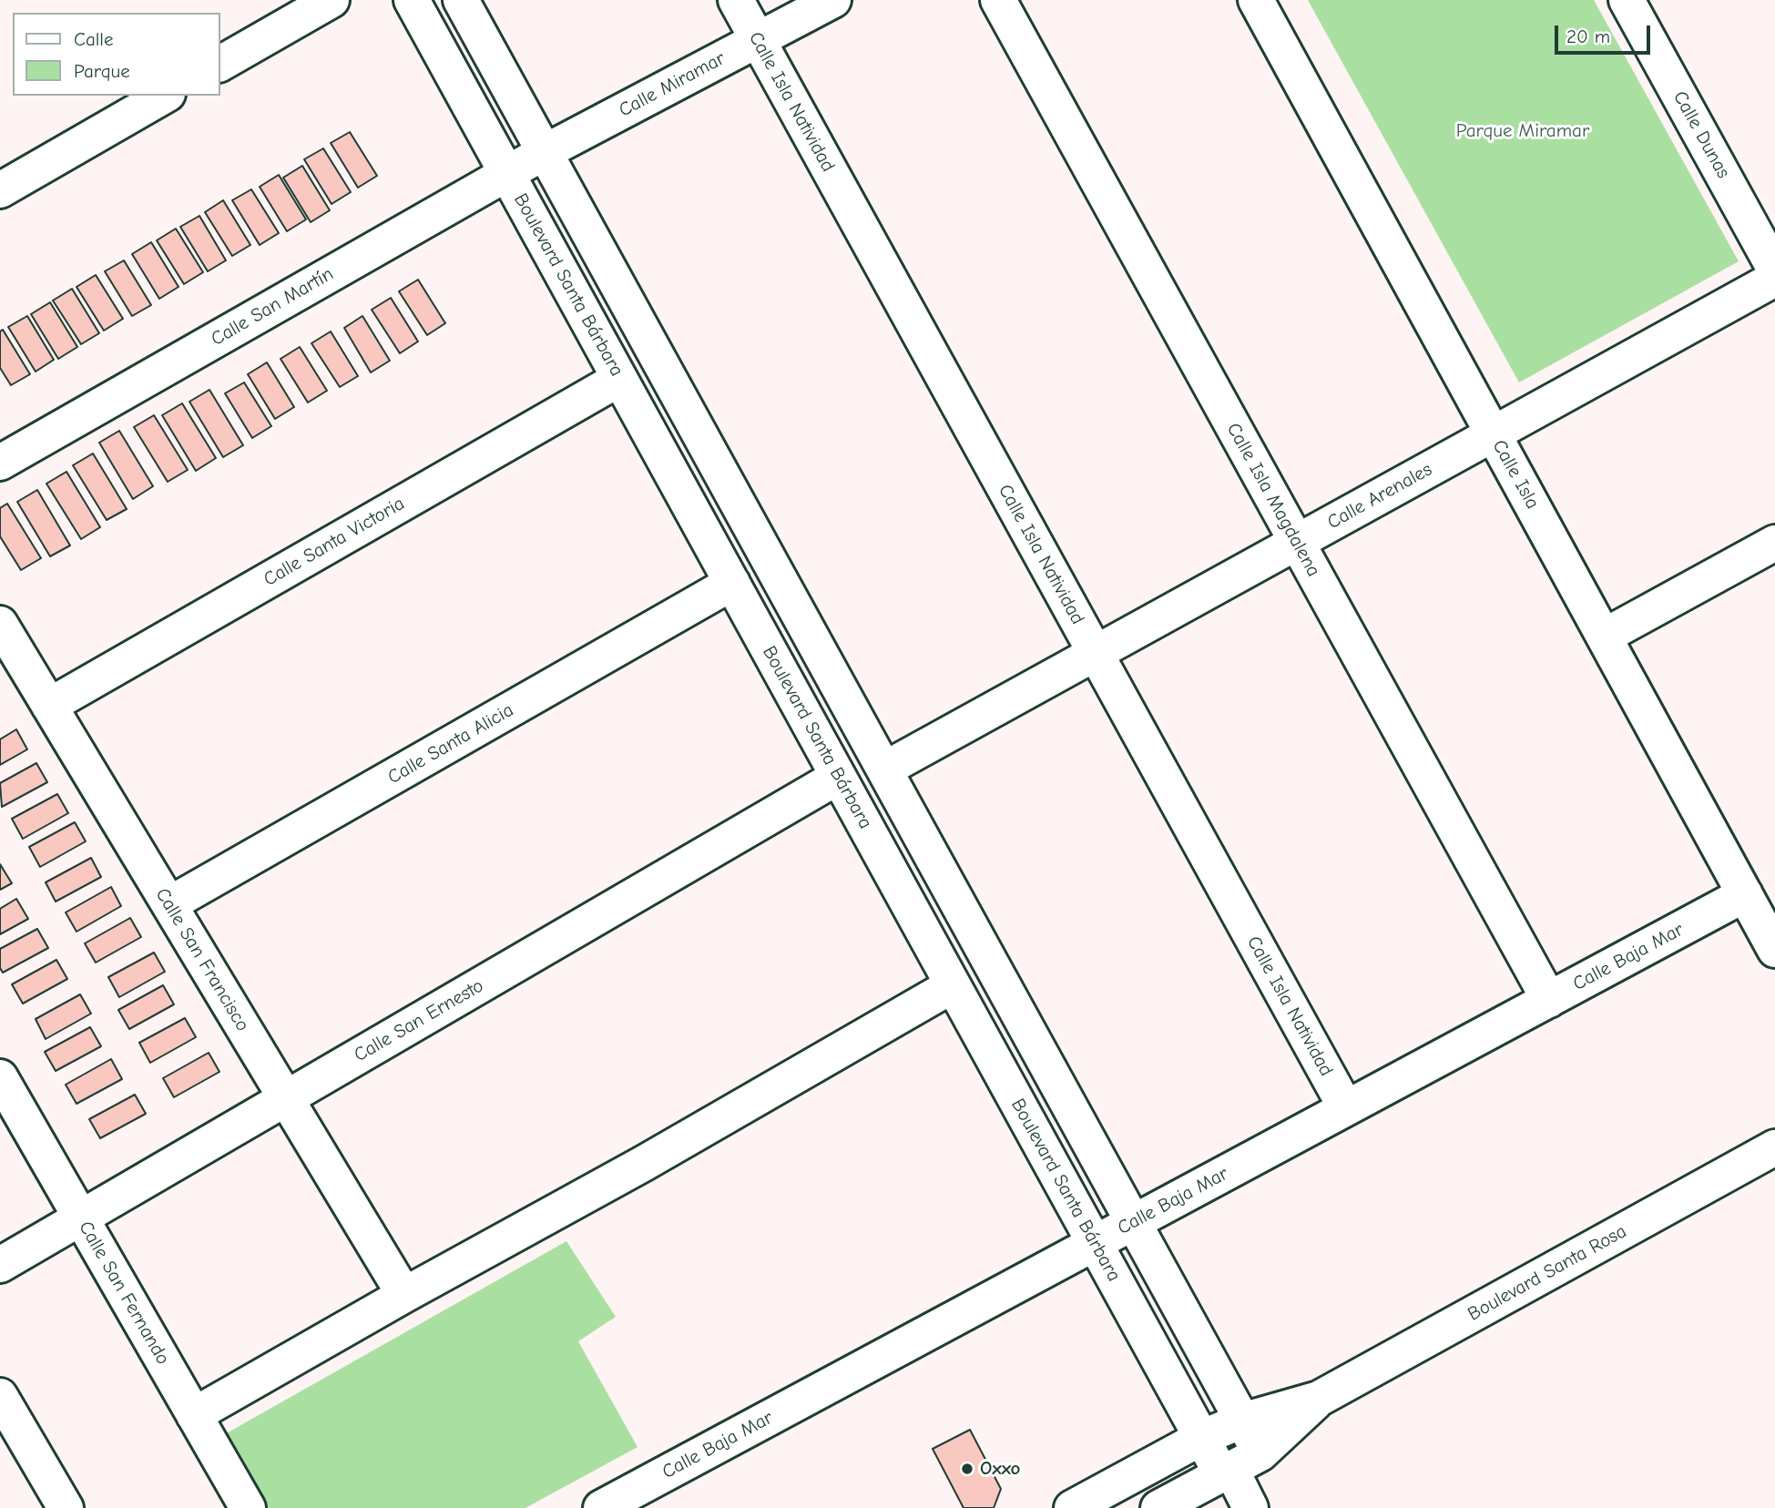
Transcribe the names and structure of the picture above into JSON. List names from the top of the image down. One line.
{"streets":{"street":["Calle Miramar","Calle Isla Natividad","Calle Dunas","Boulevard Santa Bárbara","Calle San Martín","Calle Isla","Calle Arenales","Calle Isla Magdalena","Calle Santa Victoria","Calle Santa Alicia","Calle Baja Mar","Calle San Francisco","Calle San Ernesto","Boulevard Santa Rosa","Calle San Fernando"]},"crossings":[["Calle Miramar","Calle Isla Natividad"],["Calle Miramar","Boulevard Santa Bárbara"],["Calle Miramar","Calle San Martín"],["Calle Isla Natividad","Calle Arenales"],["Calle Isla Natividad","Calle Baja Mar"],["Boulevard Santa Bárbara","Calle San Martín"],["Boulevard Santa Bárbara","Calle Arenales"],["Boulevard Santa Bárbara","Calle Santa Victoria"],["Boulevard Santa Bárbara","Calle Santa Alicia"],["Boulevard Santa Bárbara","Calle Baja Mar"],["Boulevard Santa Bárbara","Calle San Ernesto"],["Boulevard Santa Bárbara","Boulevard Santa Rosa"],["Calle Isla","Calle Arenales"],["Calle Isla","Calle Baja Mar"],["Calle Arenales","Calle Isla Magdalena"],["Calle Isla Magdalena","Calle Baja Mar"],["Calle Santa Victoria","Calle San Francisco"],["Calle Santa Alicia","Calle San Francisco"],["Calle San Francisco","Calle San Ernesto"],["Calle San Ernesto","Calle San Fernando"]],"parks":["Parque Miramar"],"places":["Oxxo"],"legend":["Calle","Parque"],"scale_bar":"20 m"}
